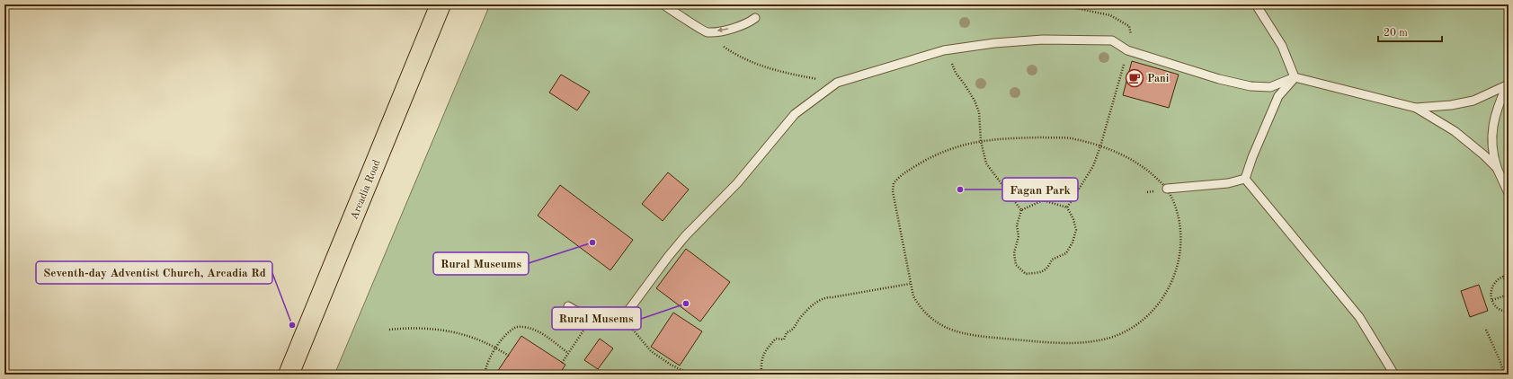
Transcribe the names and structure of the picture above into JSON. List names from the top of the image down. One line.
{"streets":{"main road":["Arcadia Road"]},"places":{"cafe":["Pani"],"other":["Fagan Park","Rural Museums","Rural Musems","Seventh-day Adventist Church, Arcadia Rd"]},"scale_bar":"20 m"}
